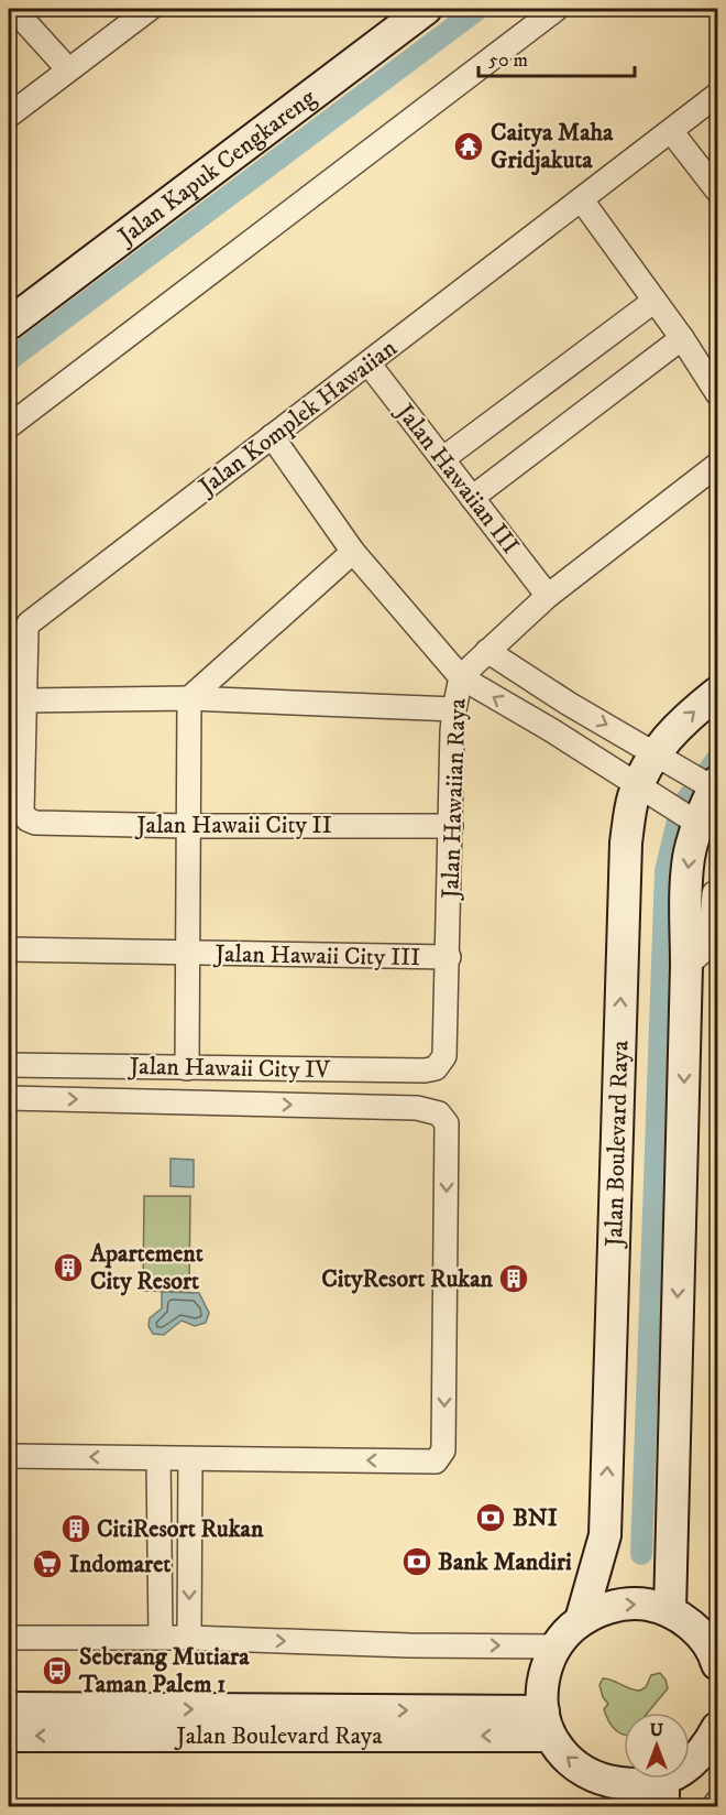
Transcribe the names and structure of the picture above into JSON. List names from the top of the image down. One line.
{"streets":{"street":["Jalan Kapuk Cengkareng","Jalan Komplek Hawaiian","Jalan Hawaiian III","Jalan Hawaiian Raya","Jalan Hawaii City II","Jalan Hawaii City III","Jalan Hawaii City IV","Jalan Boulevard Raya"]},"crossings":[["Jalan Komplek Hawaiian","Jalan Hawaiian III"],["Jalan Komplek Hawaiian","Jalan Hawaii City II"],["Jalan Hawaiian III","Jalan Hawaiian Raya"],["Jalan Hawaiian Raya","Jalan Hawaii City II"],["Jalan Hawaiian Raya","Jalan Hawaii City III"],["Jalan Hawaiian Raya","Jalan Hawaii City IV"]],"places":{"temple":["Caitya Maha Gridjakuta"],"building":["Apartement City Resort","CityResort Rukan","CitiResort Rukan"],"bank":["BNI","Bank Mandiri"],"supermarket":["Indomaret"],"bus stop":["Seberang Mutiara Taman Palem 1"]},"scale_bar":"50 m","north":"top"}
